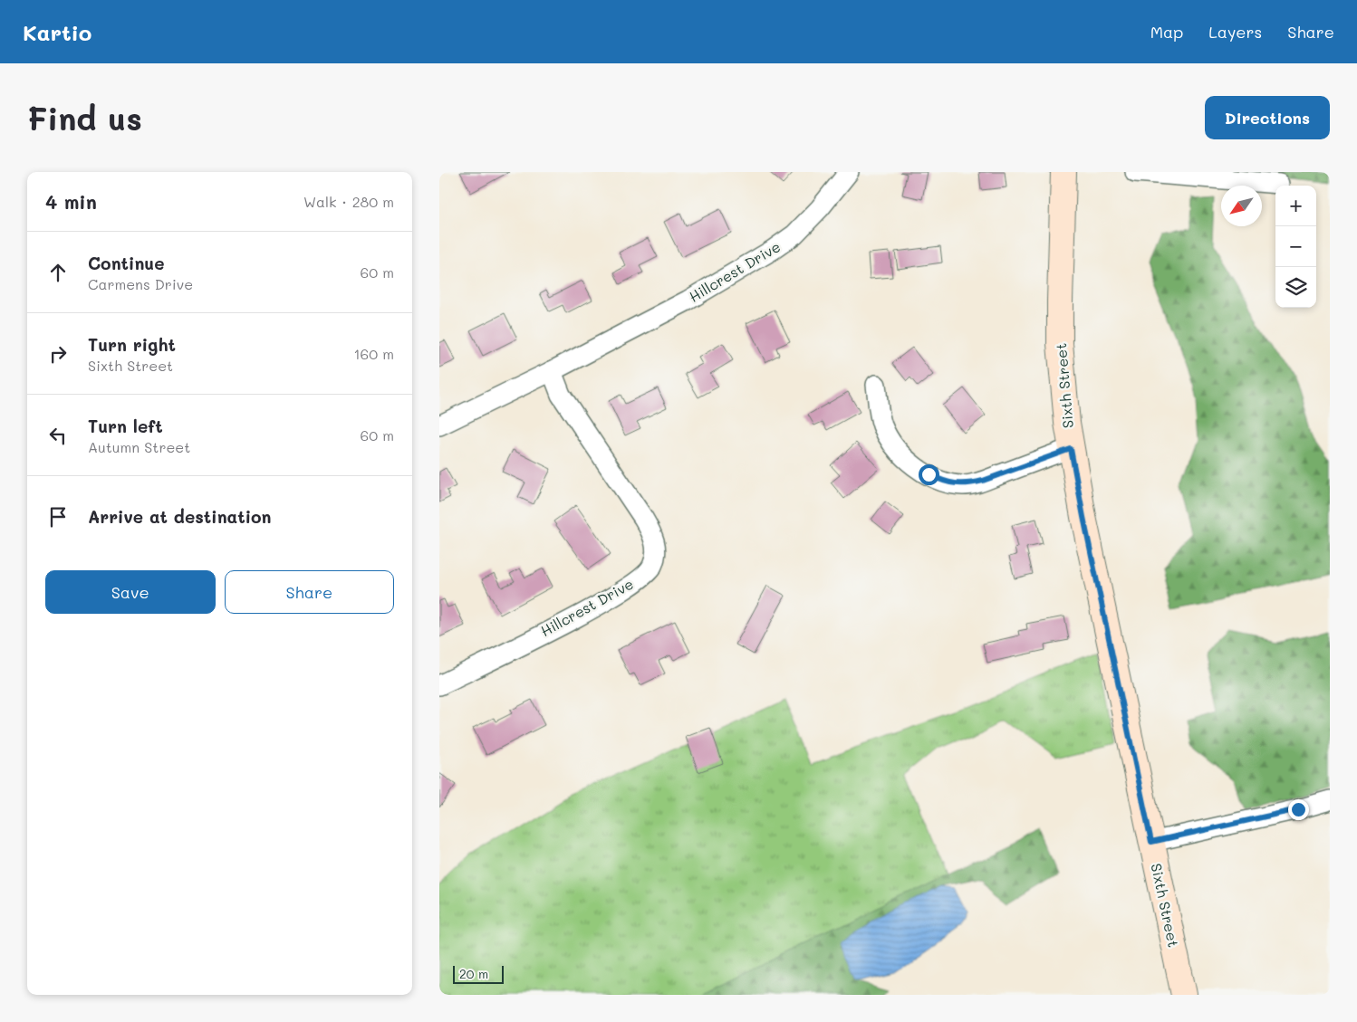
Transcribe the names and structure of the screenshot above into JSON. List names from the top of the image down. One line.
{"streets":{"main road":["Sixth Street"],"street":["Hillcrest Drive"]},"scale_bar":"20 m","north":"bottom left","page":{"header":"Kartio","nav":["Map","Layers","Share"],"buttons":["Directions",["Save","Share"]],"title":"Find us","heading":["4 min","Walk · 280 m"],"map_buttons":["+","−"],"list":[["Continue","Carmens Drive","60 m"],["Turn right","Sixth Street","160 m"],["Turn left","Autumn Street","60 m"],"Arrive at destination"],"scale":"20 m"}}
